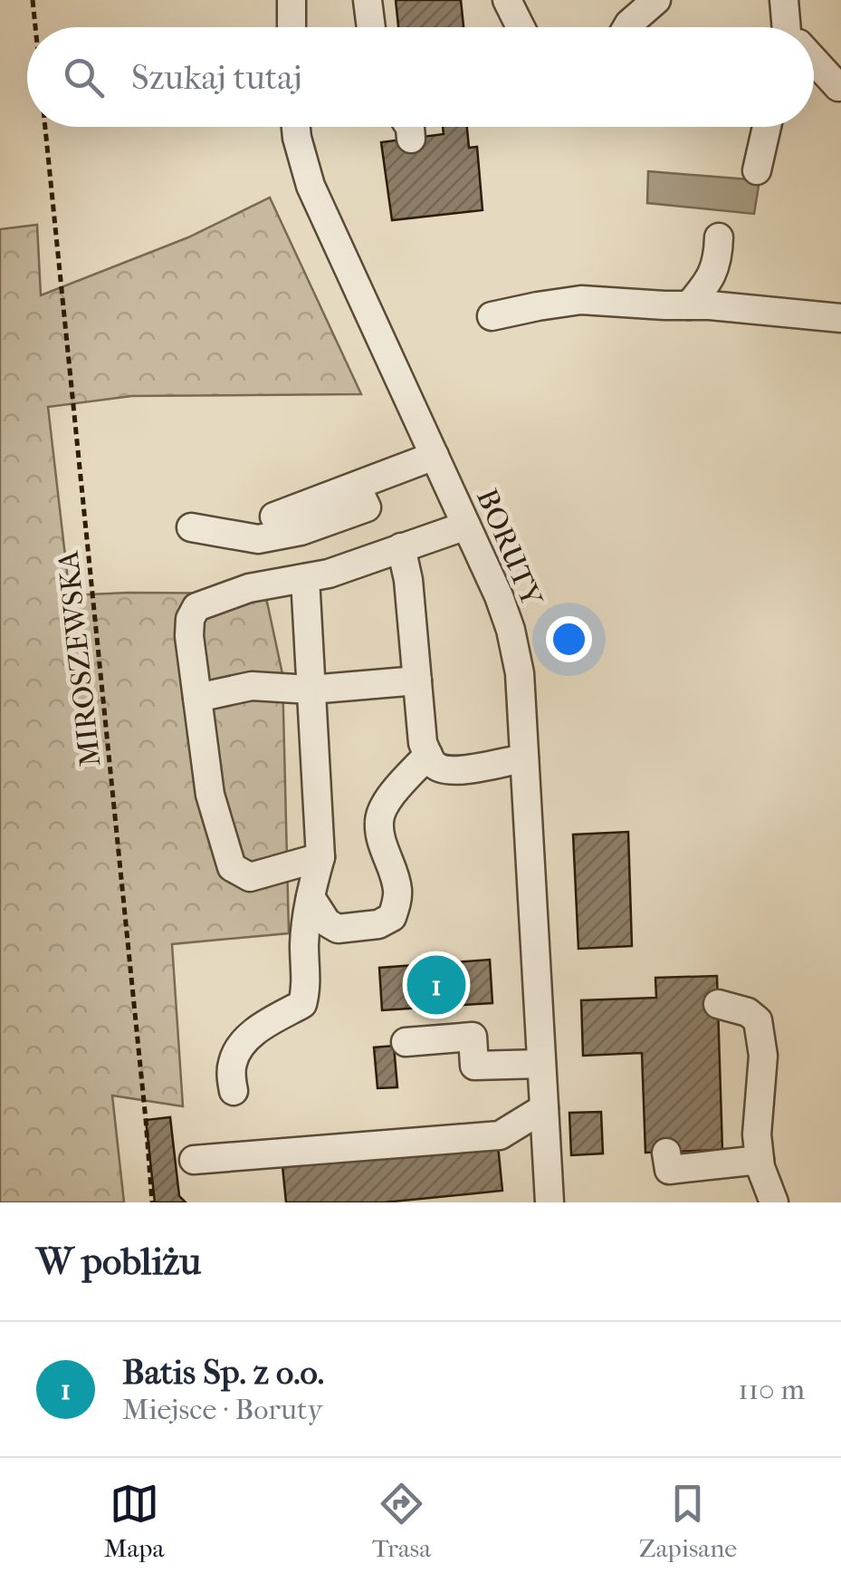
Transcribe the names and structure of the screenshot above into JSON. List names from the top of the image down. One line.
{"streets":{"street":["BORUTY"],"path":["MIROSZEWSKA"]},"page":{"search":"Szukaj tutaj","pins":"1","heading":"W pobliżu","list":[{"mark":"1","name":"Batis Sp. z o.o.","note":"Miejsce · Boruty","value":"110 m"}],"nav":["Mapa","Trasa","Zapisane"]}}
